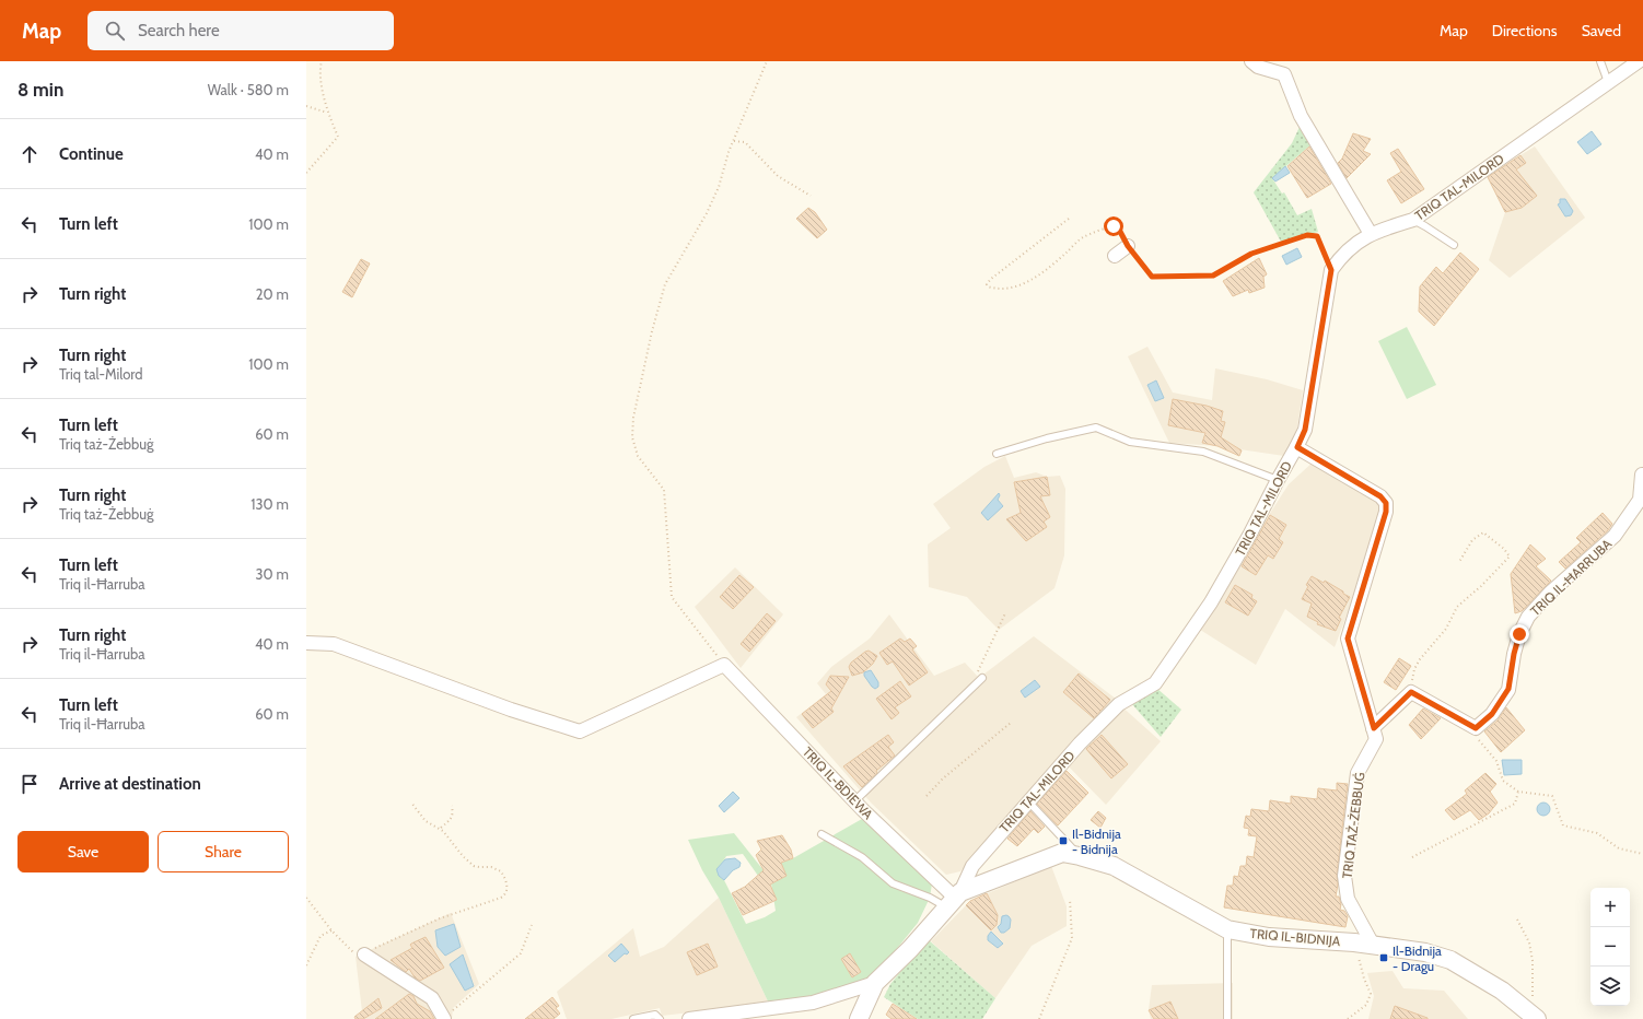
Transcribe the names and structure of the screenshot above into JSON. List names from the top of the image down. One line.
{"streets":{"street":["TRIQ TAL-MILORD","TRIQ IL-ĦARRUBA","TRIQ IL-BDIEWA","TRIQ TAŻ-ŻEBBUĠ","TRIQ IL-BIDNIJA"]},"crossings":[["TRIQ TAL-MILORD","TRIQ IL-BDIEWA"],["TRIQ TAL-MILORD","TRIQ TAŻ-ŻEBBUĠ"],["TRIQ TAL-MILORD","TRIQ IL-BIDNIJA"],["TRIQ IL-BDIEWA","TRIQ IL-BIDNIJA"],["TRIQ TAŻ-ŻEBBUĠ","TRIQ IL-BIDNIJA"]],"places":{"transit":["Il-Bidnija - Bidnija","Il-Bidnija - Dragu"]},"page":{"header":"Map","search":"Search here","nav":["Map","Directions","Saved"],"heading":["8 min","Walk · 580 m"],"list":[["Continue","40 m"],["Turn left","100 m"],["Turn right","20 m"],["Turn right","Triq tal-Milord","100 m"],["Turn left","Triq taż-Żebbuġ","60 m"],["Turn right","Triq taż-Żebbuġ","130 m"],["Turn left","Triq il-Ħarruba","30 m"],["Turn right","Triq il-Ħarruba","40 m"],["Turn left","Triq il-Ħarruba","60 m"],"Arrive at destination"],"buttons":["Save","Share"],"map_buttons":["+","−"]}}
